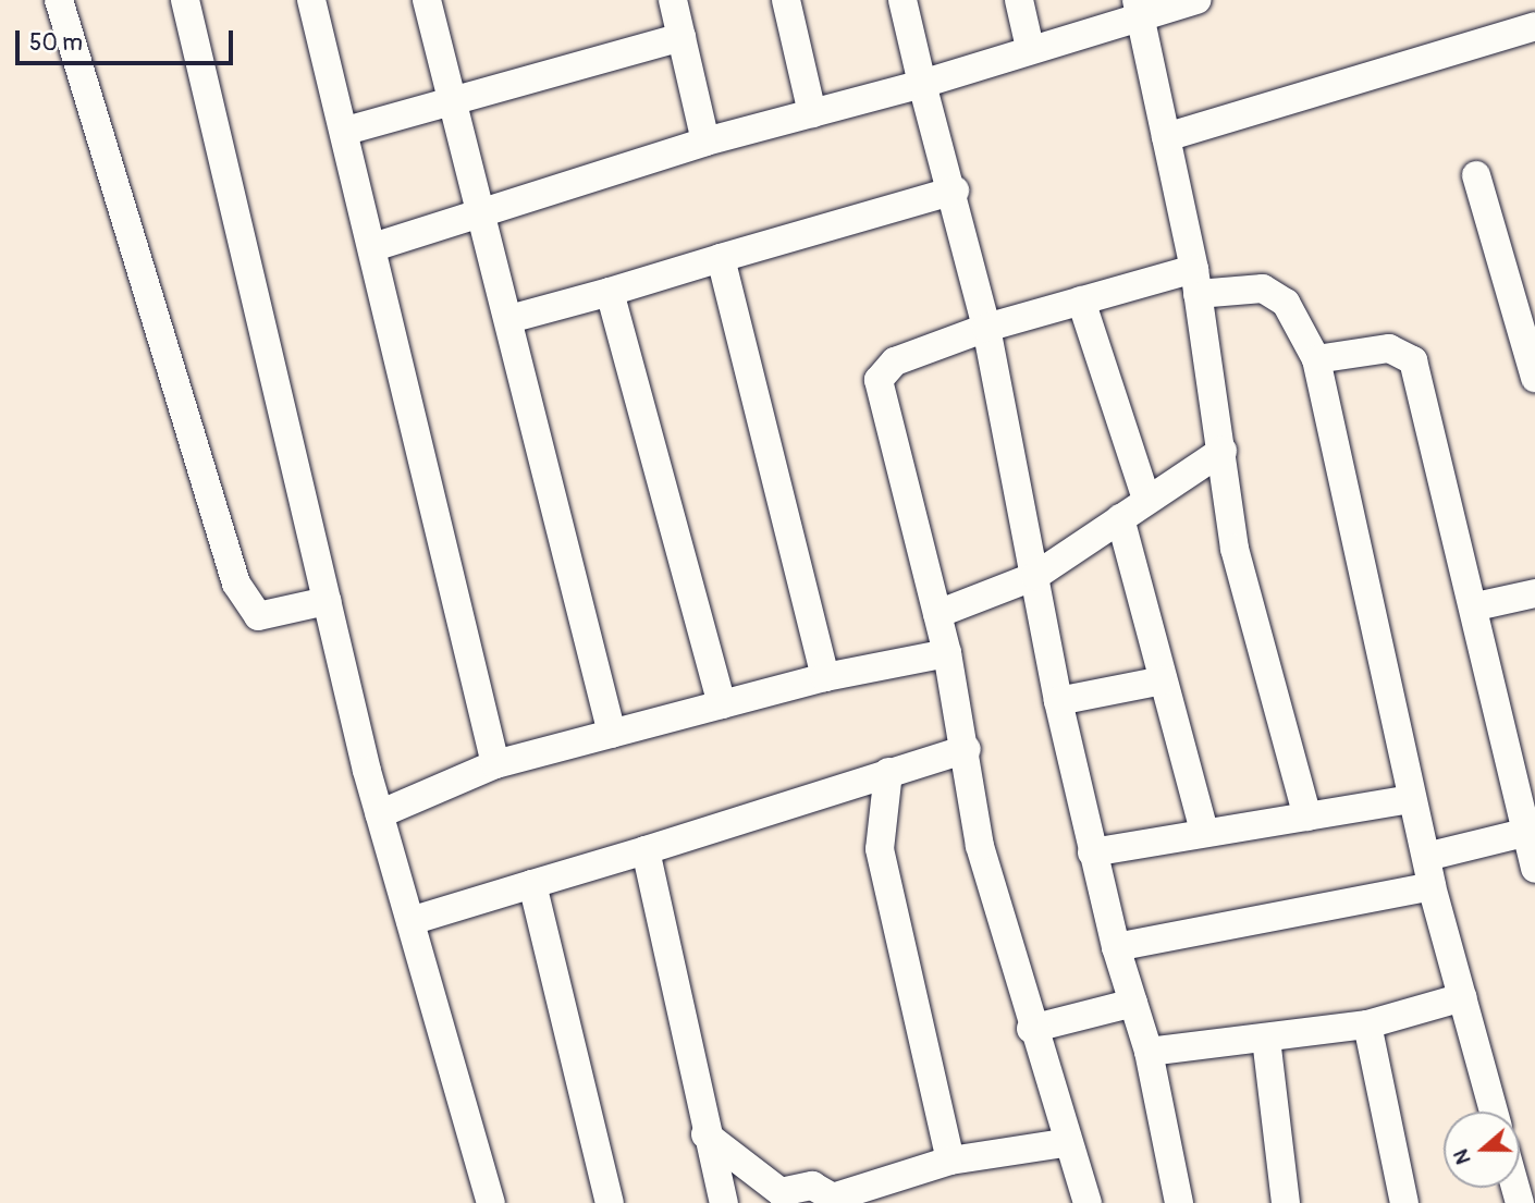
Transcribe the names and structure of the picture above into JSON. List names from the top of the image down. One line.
{"scale_bar":"50 m","north":"left"}
